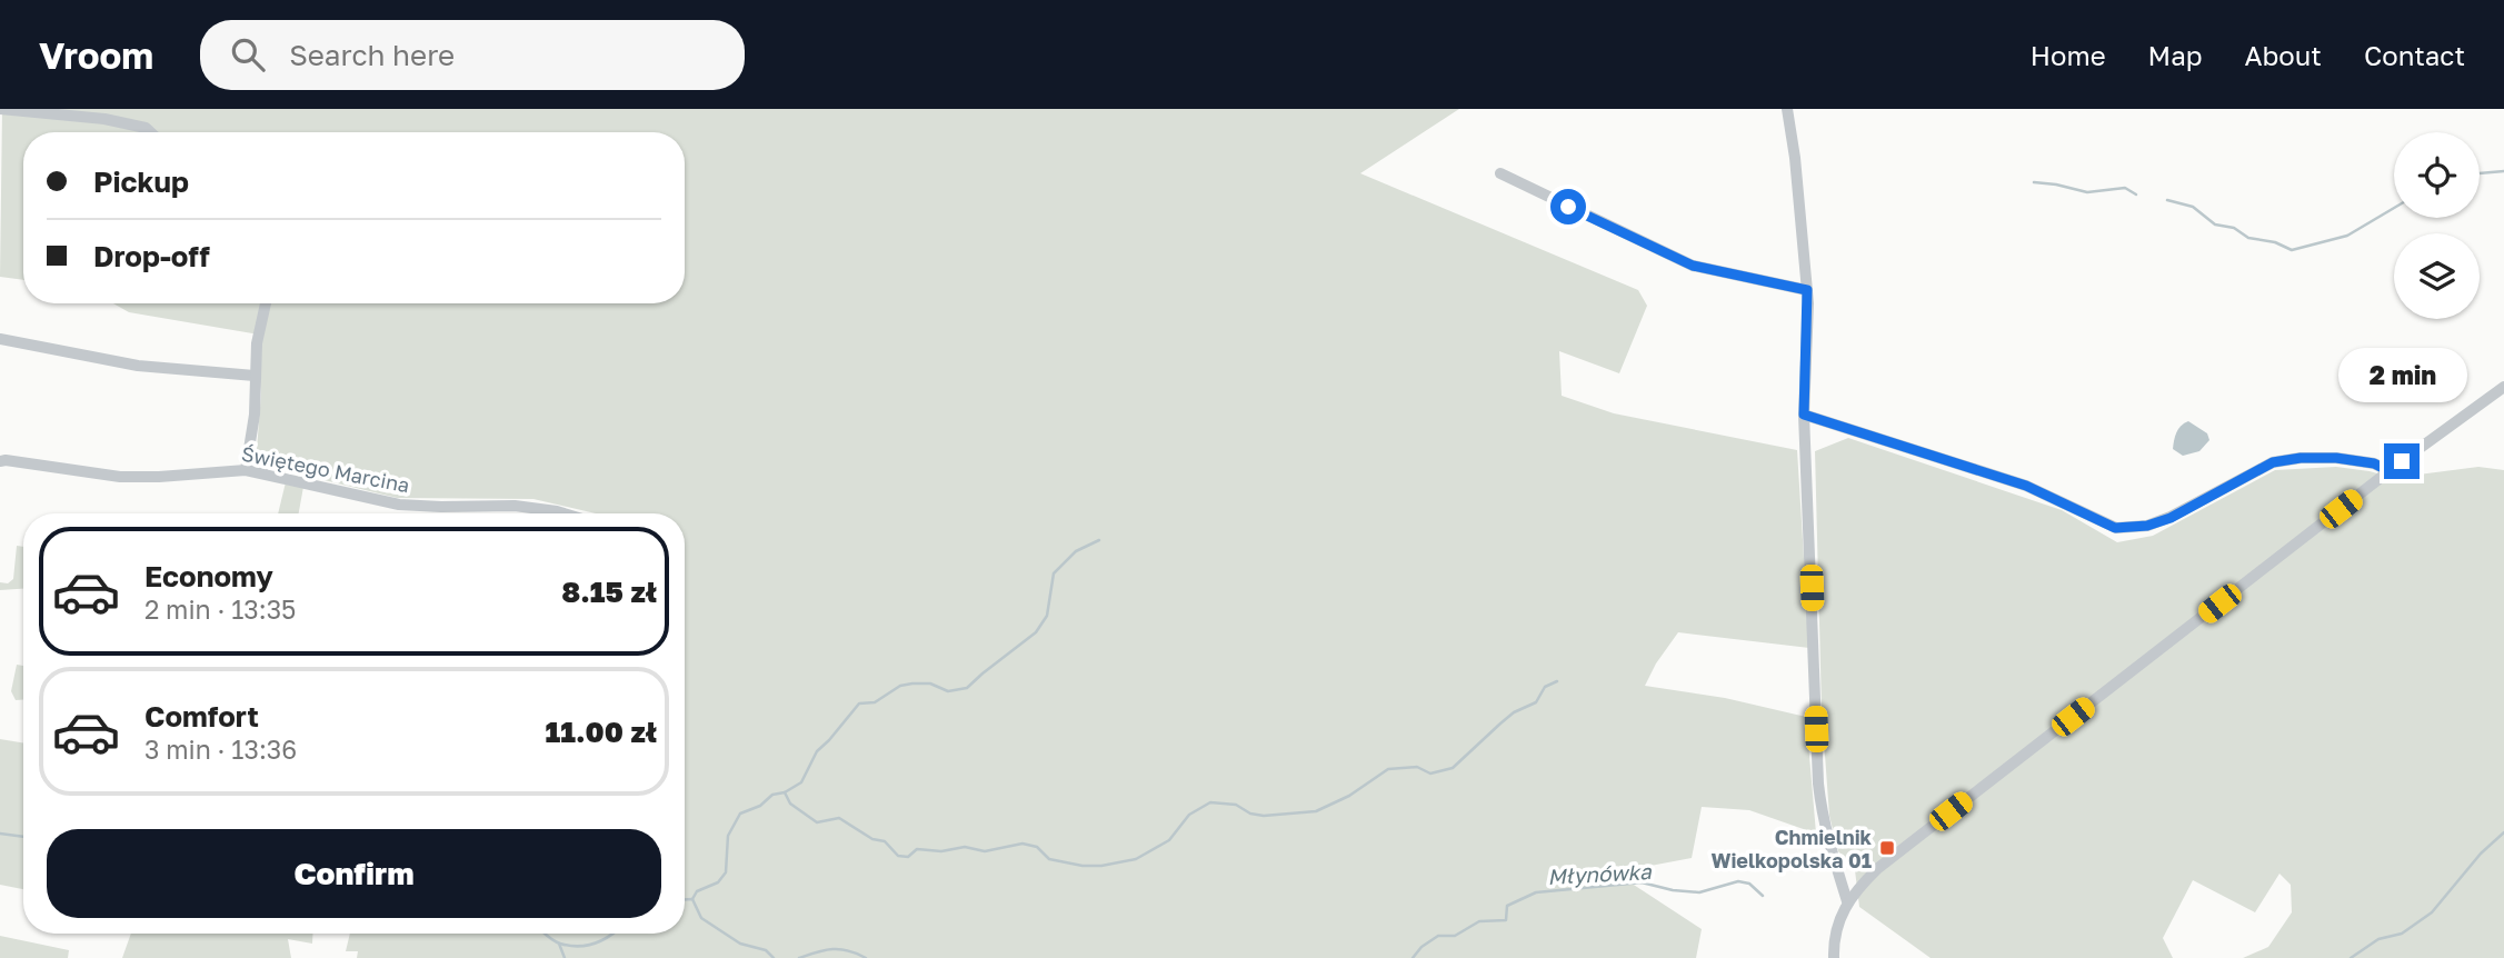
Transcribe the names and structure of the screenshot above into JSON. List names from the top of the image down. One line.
{"streets":{"street":["Świętego Marcina"]},"water":["Młynówka"],"places":{"transit":["Chmielnik Wielkopolska 01"]},"page":{"header":"Vroom","search":"Search here","nav":["Home","Map","About","Contact"],"banner":["Pickup","Drop-off"],"bubble":"2 min","list":[{"name":"Economy","note":"2 min · 13:35","value":"8.15 zł"},{"name":"Comfort","note":"3 min · 13:36","value":"11.00 zł"}],"buttons":"Confirm"}}
